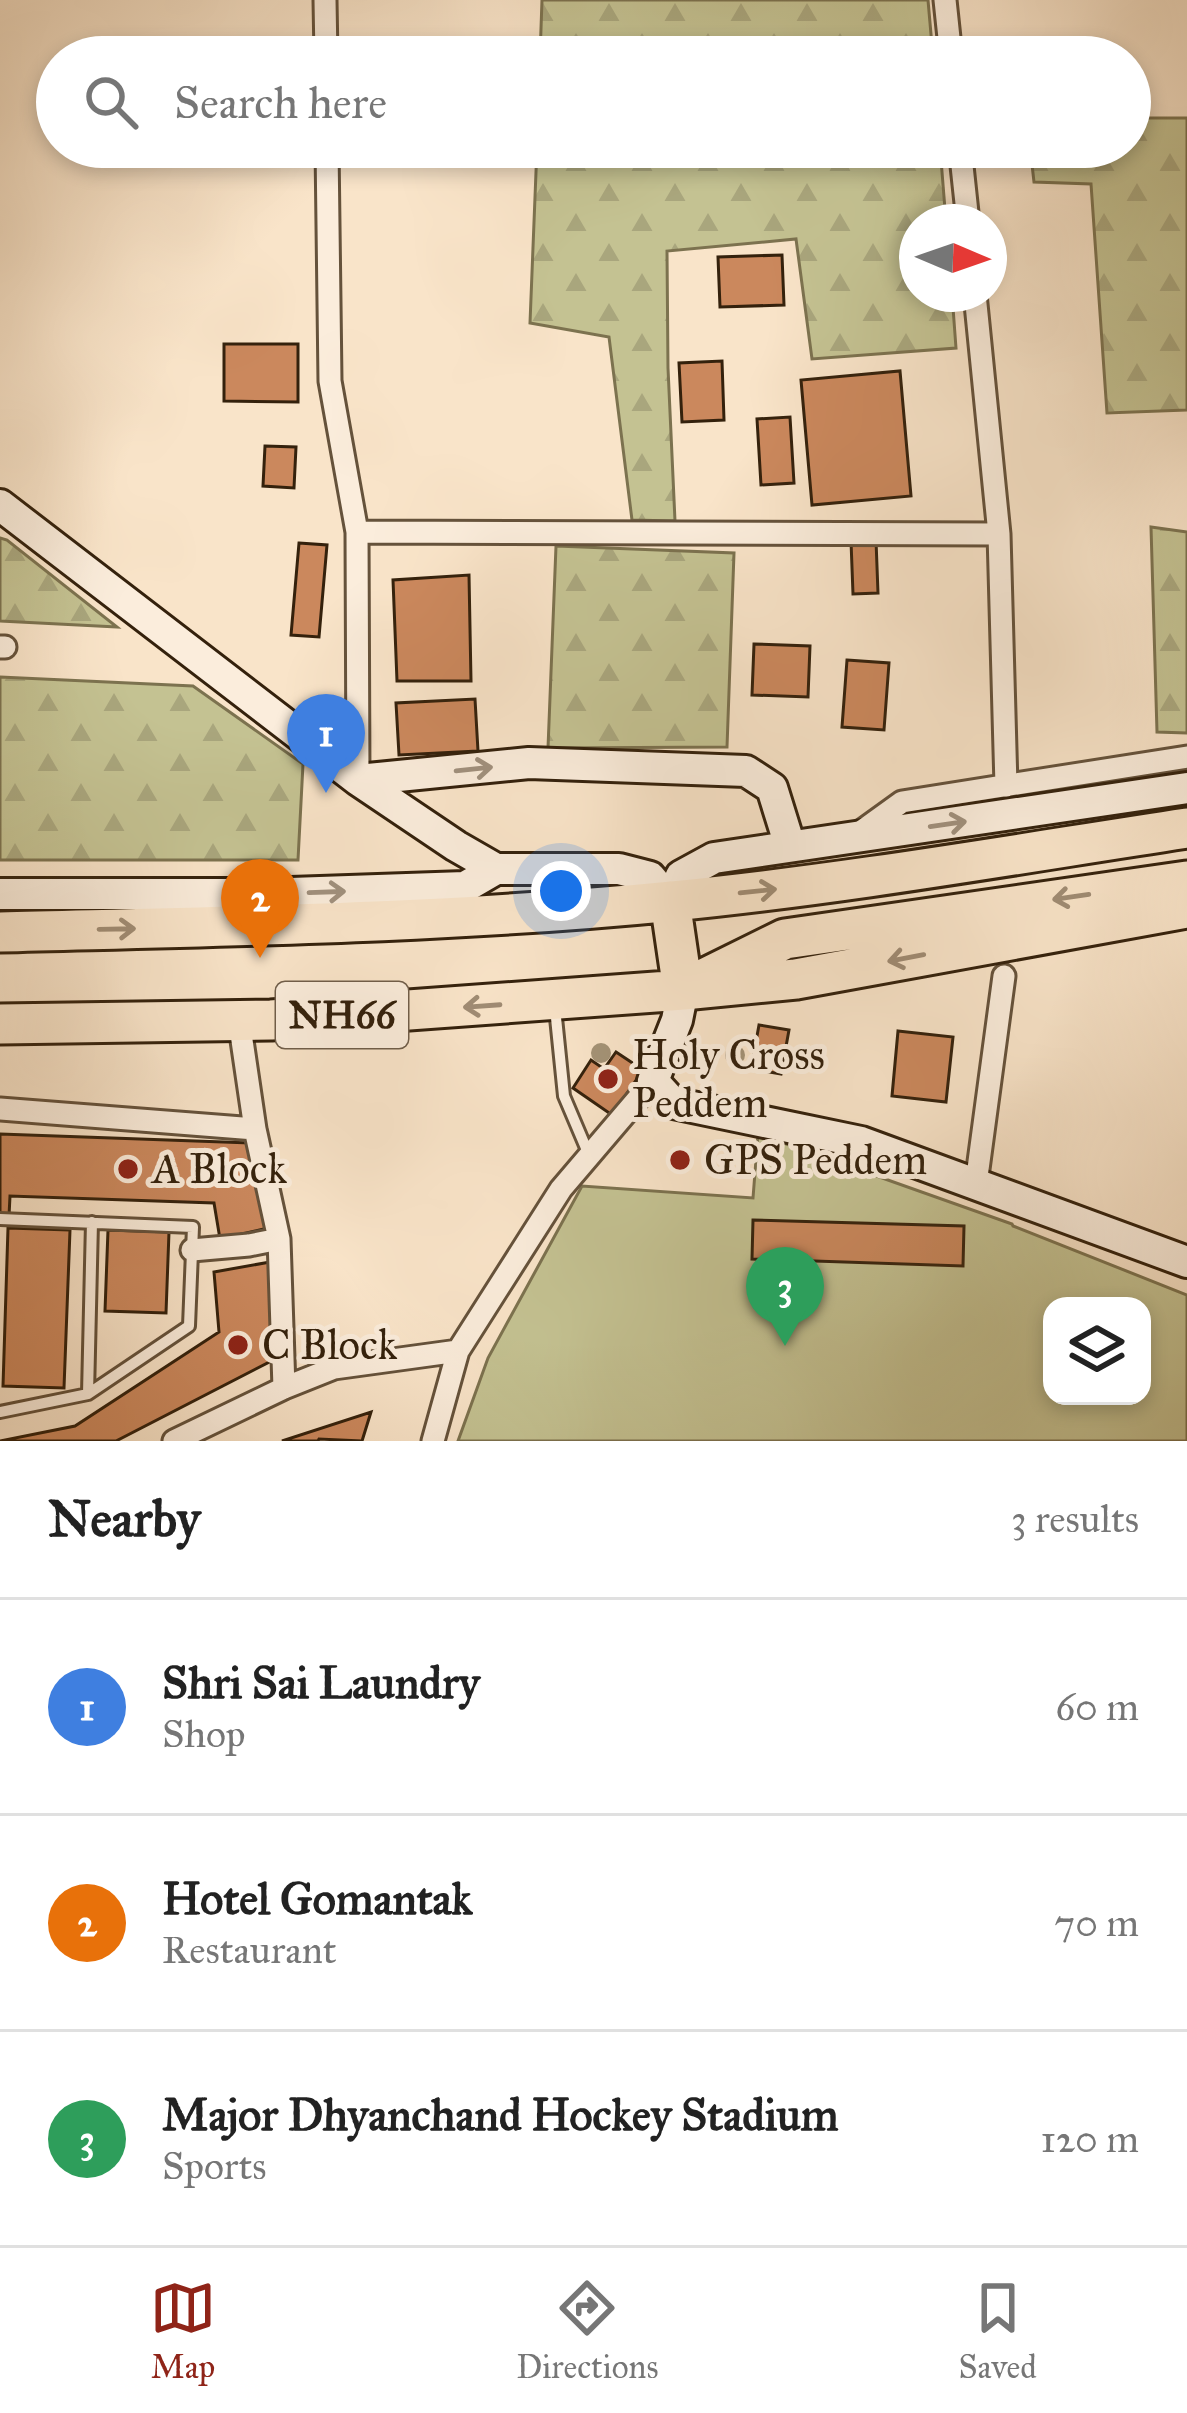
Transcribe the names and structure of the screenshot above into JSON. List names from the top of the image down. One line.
{"streets":{"highway":["NH66"]},"places":["Holy Cross Peddem","GPS Peddem","A Block","C Block"],"north":"right","page":{"search":"Search here","pins":["1","2","3"],"heading":["Nearby","3 results"],"list":[{"mark":"1","name":"Shri Sai Laundry","note":"Shop","value":"60 m"},{"mark":"2","name":"Hotel Gomantak","note":"Restaurant","value":"70 m"},{"mark":"3","name":"Major Dhyanchand Hockey Stadium","note":"Sports","value":"120 m"}],"nav":["Map","Directions","Saved"]}}
